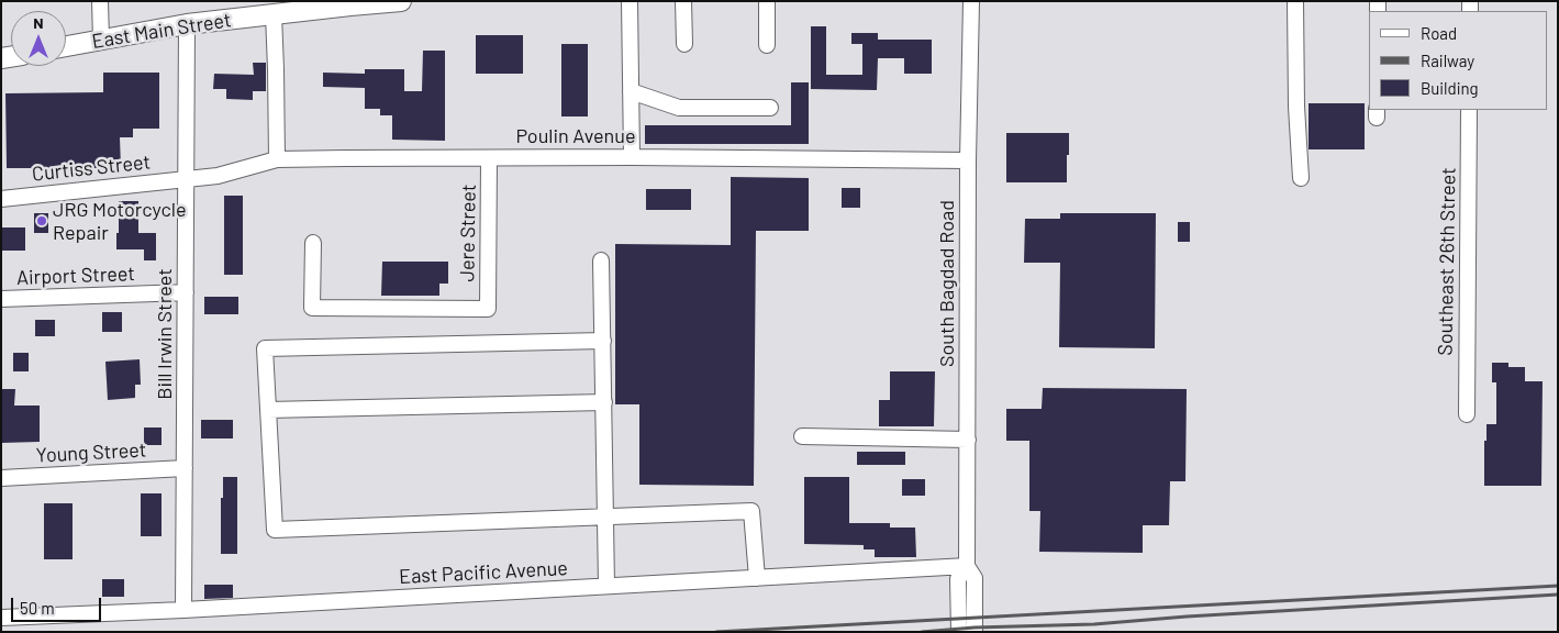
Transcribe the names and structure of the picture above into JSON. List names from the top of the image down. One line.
{"streets":{"main road":["East Main Street"],"street":["Poulin Avenue","Curtiss Street","Jere Street","Southeast 26th Street","Airport Street","South Bagdad Road","Bill Irwin Street","Young Street","East Pacific Avenue"]},"crossings":[["East Main Street","Bill Irwin Street"],["Poulin Avenue","Curtiss Street"],["Poulin Avenue","Jere Street"],["Poulin Avenue","South Bagdad Road"],["Poulin Avenue","Bill Irwin Street"],["Curtiss Street","Bill Irwin Street"],["Airport Street","Bill Irwin Street"],["South Bagdad Road","East Pacific Avenue"],["Bill Irwin Street","Young Street"],["Bill Irwin Street","East Pacific Avenue"]],"places":["JRG Motorcycle Repair"],"legend":["Road","Railway","Building"],"scale_bar":"50 m","north":"top"}
